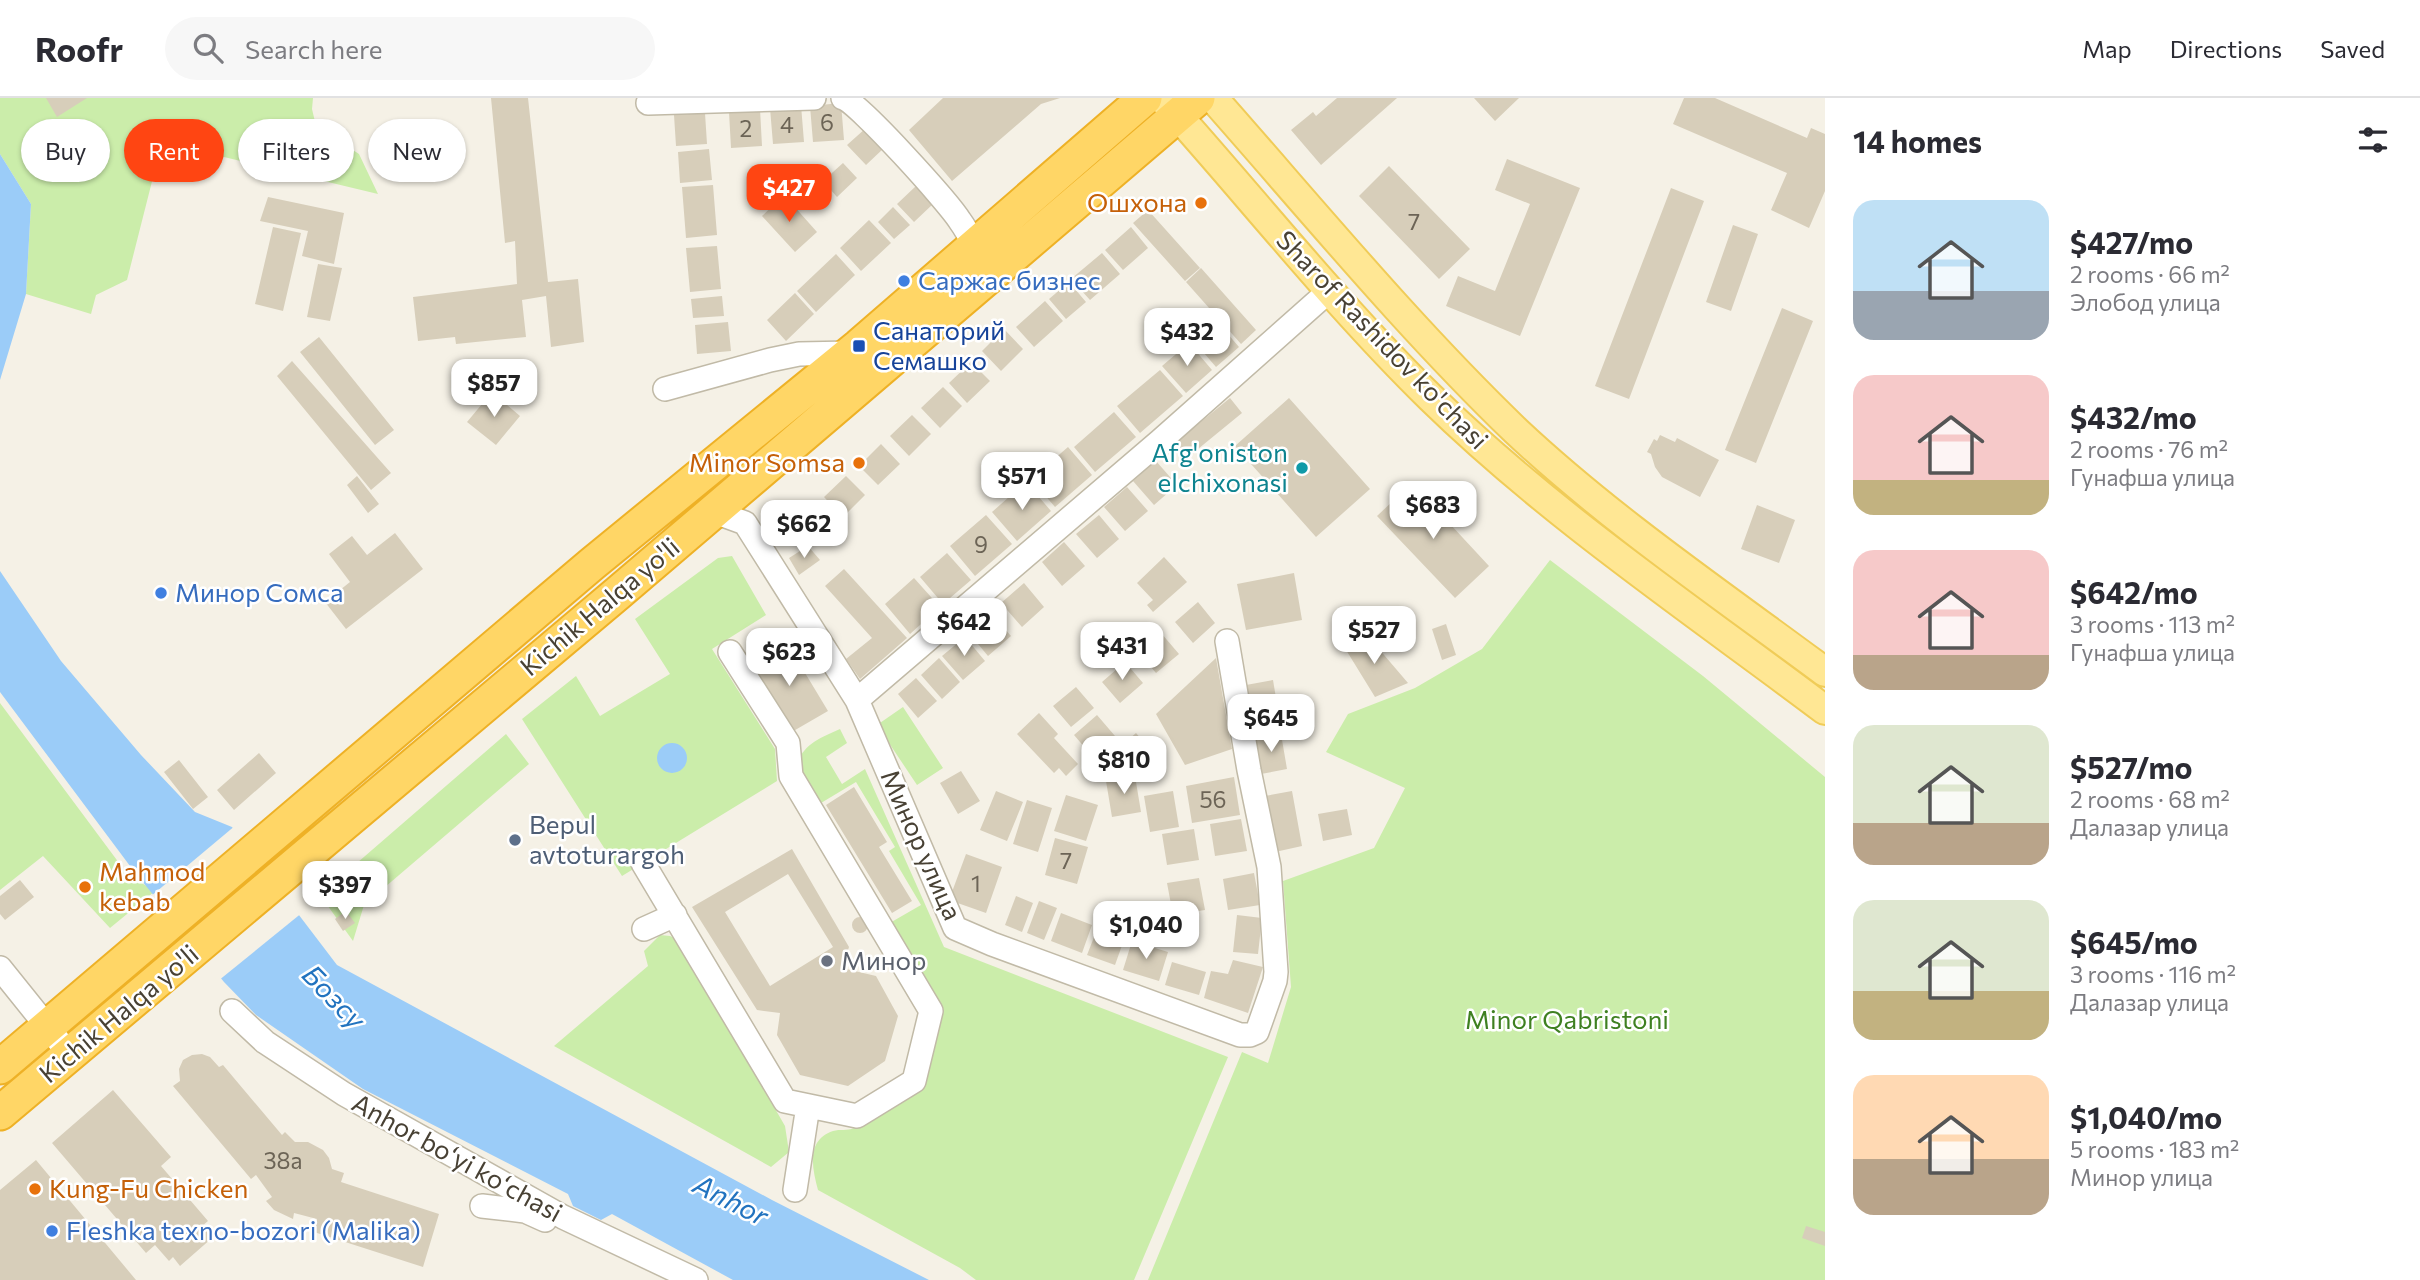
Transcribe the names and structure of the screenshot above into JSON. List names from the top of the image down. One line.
{"streets":{"highway":["Kichik Halqa yo'li"],"main road":["Sharof Rashidov ko'chasi"],"street":["Минор улица","Anhor boʻyi koʻchasi"]},"crossings":[["Sharof Rashidov ko'chasi","Kichik Halqa yo'li"],["Kichik Halqa yo'li","Минор улица"]],"water":["Бозсу","Anhor"],"parks":["Minor Qabristoni"],"places":{"other":["Ошхона","Саржас бизнес","Minor Somsa","Afg'oniston elchixonasi","Минор Сомса","Bepul avtoturargoh","Mahmod kebab","Минор","Kung-Fu Chicken","Fleshka texno-bozori (Malika)"],"transit":["Санаторий Семашко"]},"house_numbers":["6","4","2","7","9","56","7","1","38a"],"page":{"header":"Roofr","search":"Search here","nav":["Map","Directions","Saved"],"heading":"14 homes","chip":["Buy","Rent","Filters","New"],"price":["$427","$432","$857","$571","$683","$662","$642","$527","$431","$623","$645","$810","$397","$1,040"],"list":[{"name":"$427/mo","note":"2 rooms · 66 m² · Элобод улица"},{"name":"$432/mo","note":"2 rooms · 76 m² · Гунафша улица"},{"name":"$642/mo","note":"3 rooms · 113 m² · Гунафша улица"},{"name":"$527/mo","note":"2 rooms · 68 m² · Далазар улица"},{"name":"$645/mo","note":"3 rooms · 116 m² · Далазар улица"},{"name":"$1,040/mo","note":"5 rooms · 183 m² · Минор улица"}]}}
